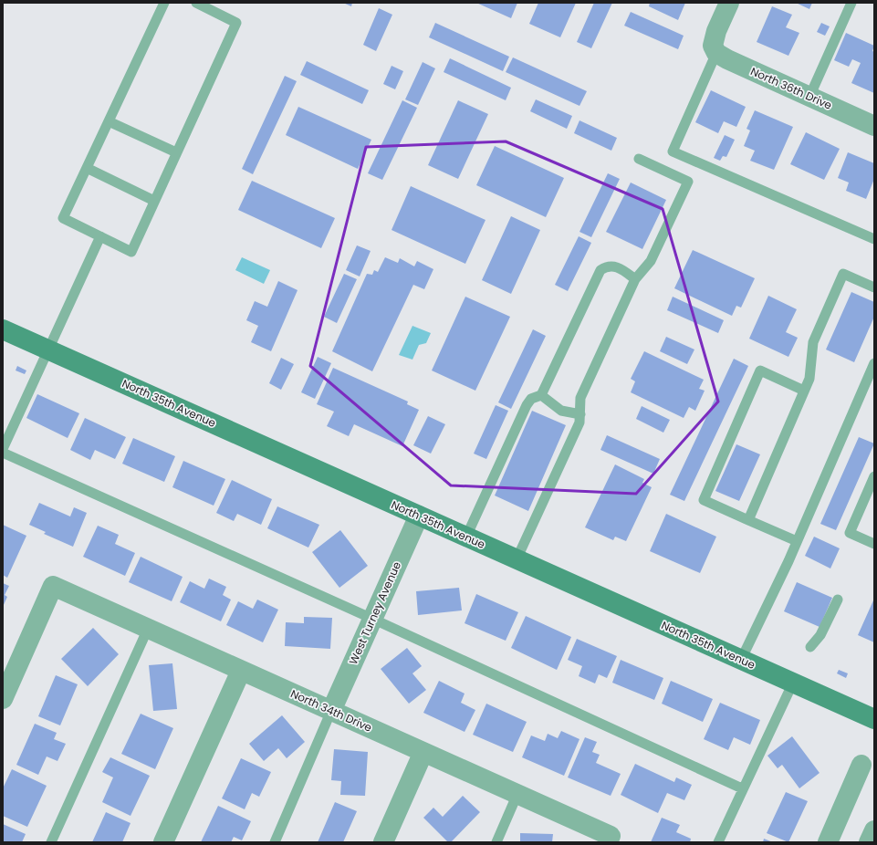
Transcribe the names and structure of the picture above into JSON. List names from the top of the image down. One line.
{"streets":{"main road":["North 35th Avenue"],"street":["North 36th Drive","West Turney Avenue","North 34th Drive"]},"crossings":[["North 35th Avenue","West Turney Avenue"],["West Turney Avenue","North 34th Drive"]]}
